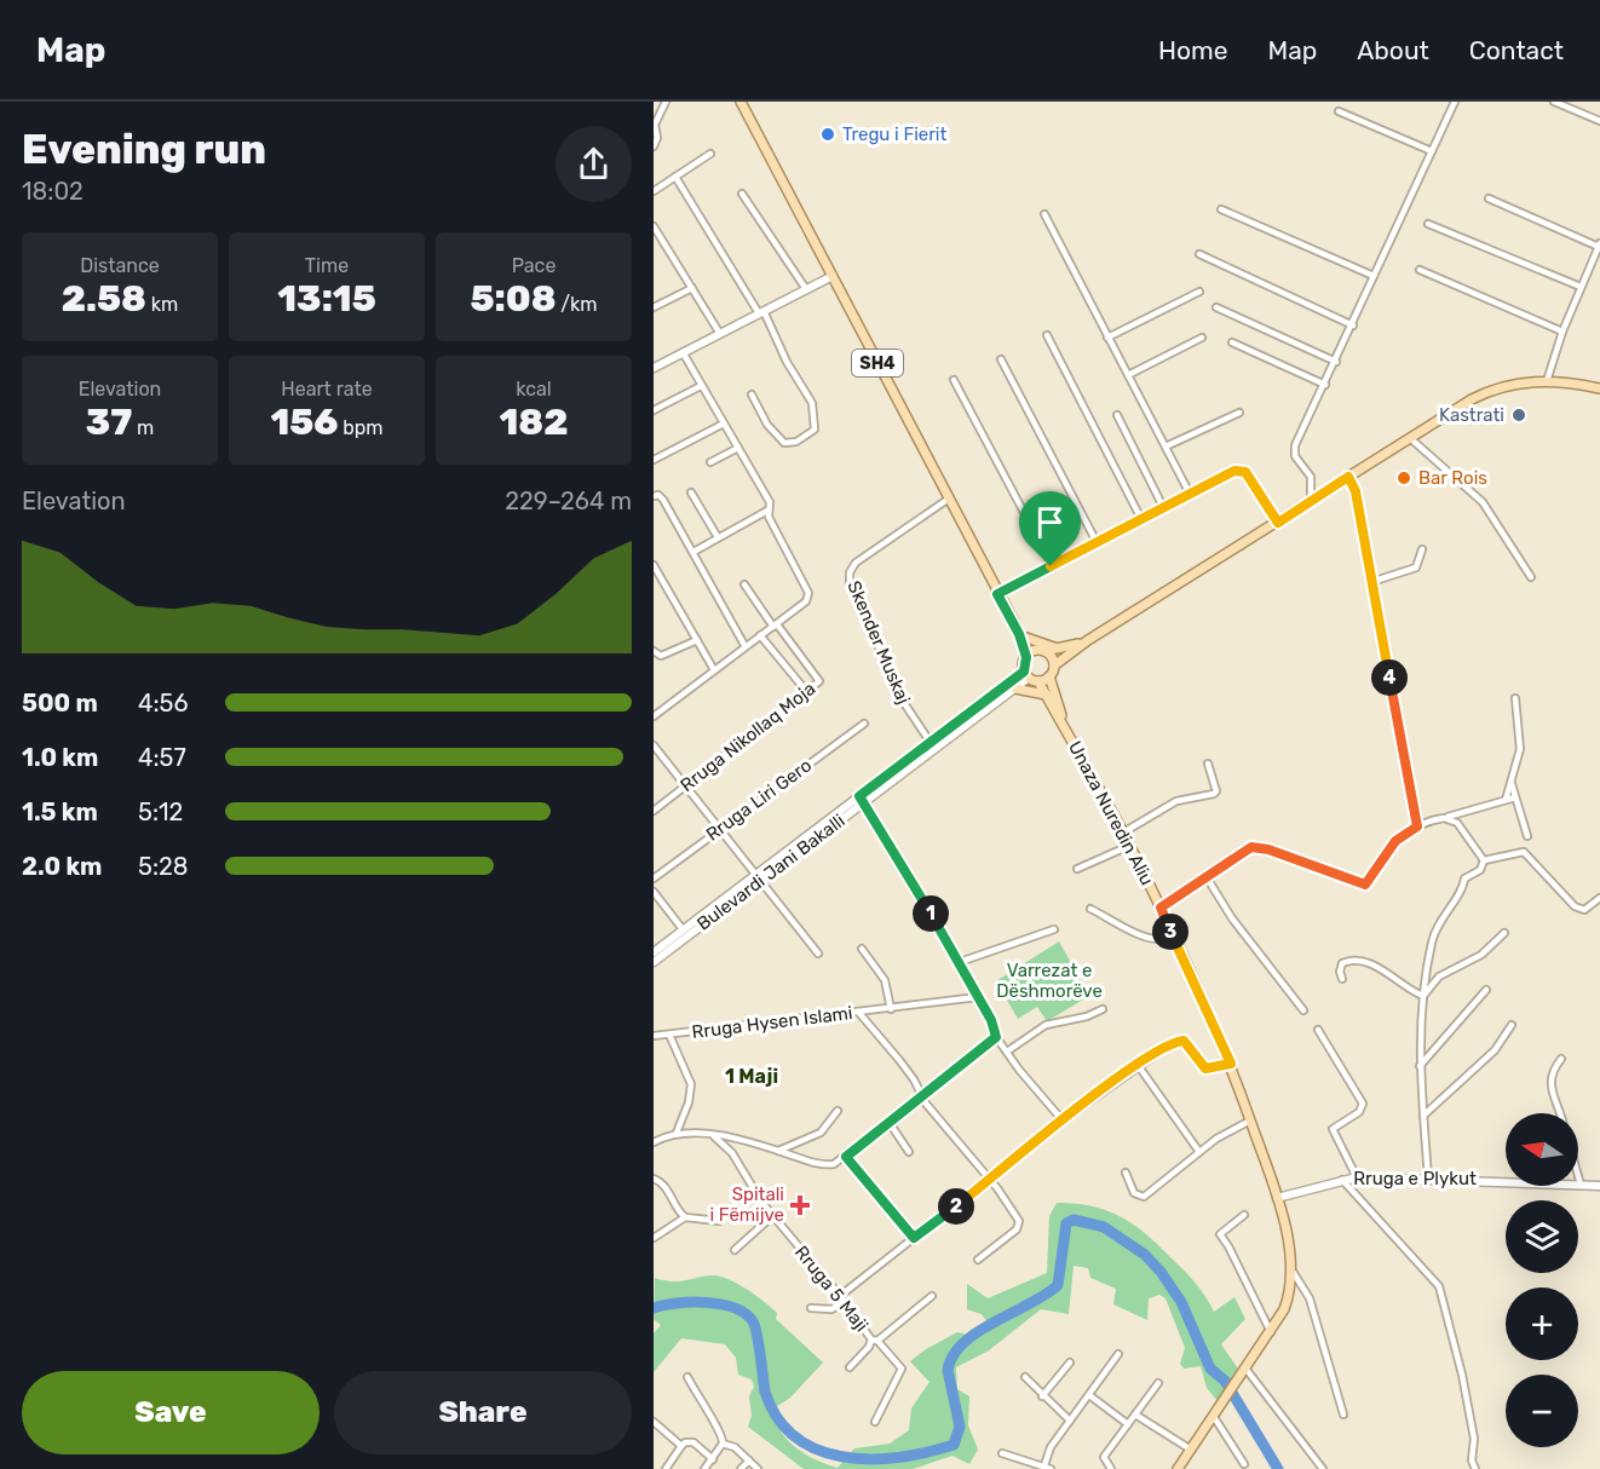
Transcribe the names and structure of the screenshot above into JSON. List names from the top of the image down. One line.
{"streets":{"main road":["SH4","Unaza Nuredin Aliu","Bulevardi Jani Bakalli","Rruga e Plykut"],"street":["Skender Muskaj","Rruga Nikollaq Moja","Rruga Liri Gero","Rruga Hysen Islami","Rruga 5 Maji"]},"crossings":[["SH4","Skender Muskaj"],["SH4","Unaza Nuredin Aliu"],["SH4","Bulevardi Jani Bakalli"],["Skender Muskaj","Bulevardi Jani Bakalli"],["Unaza Nuredin Aliu","Bulevardi Jani Bakalli"],["Unaza Nuredin Aliu","Rruga e Plykut"]],"districts":["1 Maji"],"parks":["Varrezat e Dëshmorëve"],"places":{"other":["Tregu i Fierit","Kastrati","Bar Rois"],"health":["Spitali i Fëmijve"]},"north":"left","page":{"header":"Map","nav":["Home","Map","About","Contact"],"heading":["Evening run","18:02"],"stats":[["Distance","2.58 km"],["Time","13:15"],["Pace","5:08 /km"],["Elevation","37 m"],["Heart rate","156 bpm"],["kcal","182"]],"chart":["Elevation","229–264 m"],"pins":["4","1","3","2"],"list":[{"name":"500 m","note":"4:56"},{"name":"1.0 km","note":"4:57"},{"name":"1.5 km","note":"5:12"},{"name":"2.0 km","note":"5:28"}],"map_buttons":["+","−"],"buttons":["Save","Share"]}}
